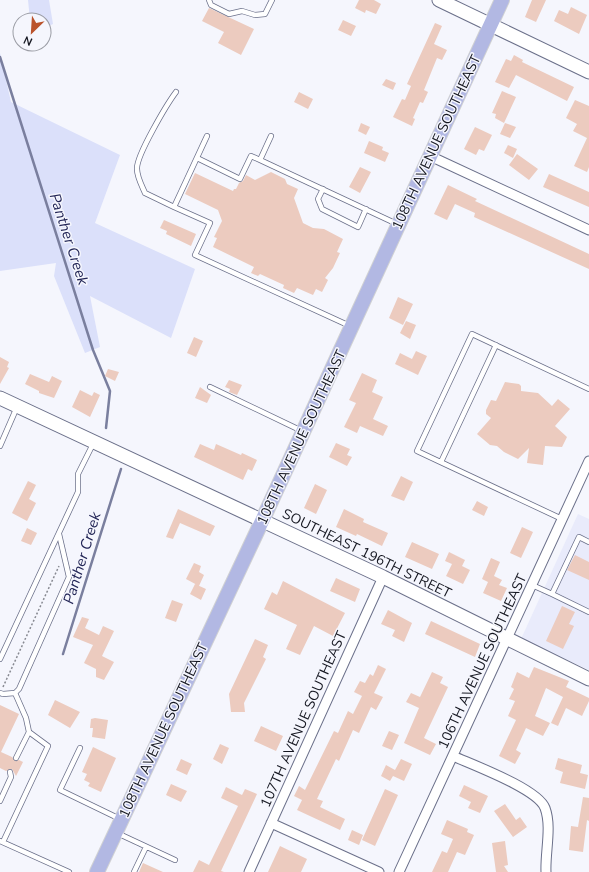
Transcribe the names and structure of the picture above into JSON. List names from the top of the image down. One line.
{"streets":{"main road":["108TH AVENUE SOUTHEAST"],"street":["SOUTHEAST 196TH STREET","106TH AVENUE SOUTHEAST","107TH AVENUE SOUTHEAST"]},"crossings":[["108TH AVENUE SOUTHEAST","SOUTHEAST 196TH STREET"],["SOUTHEAST 196TH STREET","106TH AVENUE SOUTHEAST"],["SOUTHEAST 196TH STREET","107TH AVENUE SOUTHEAST"]],"water":["Panther Creek"],"north":"bottom left"}
